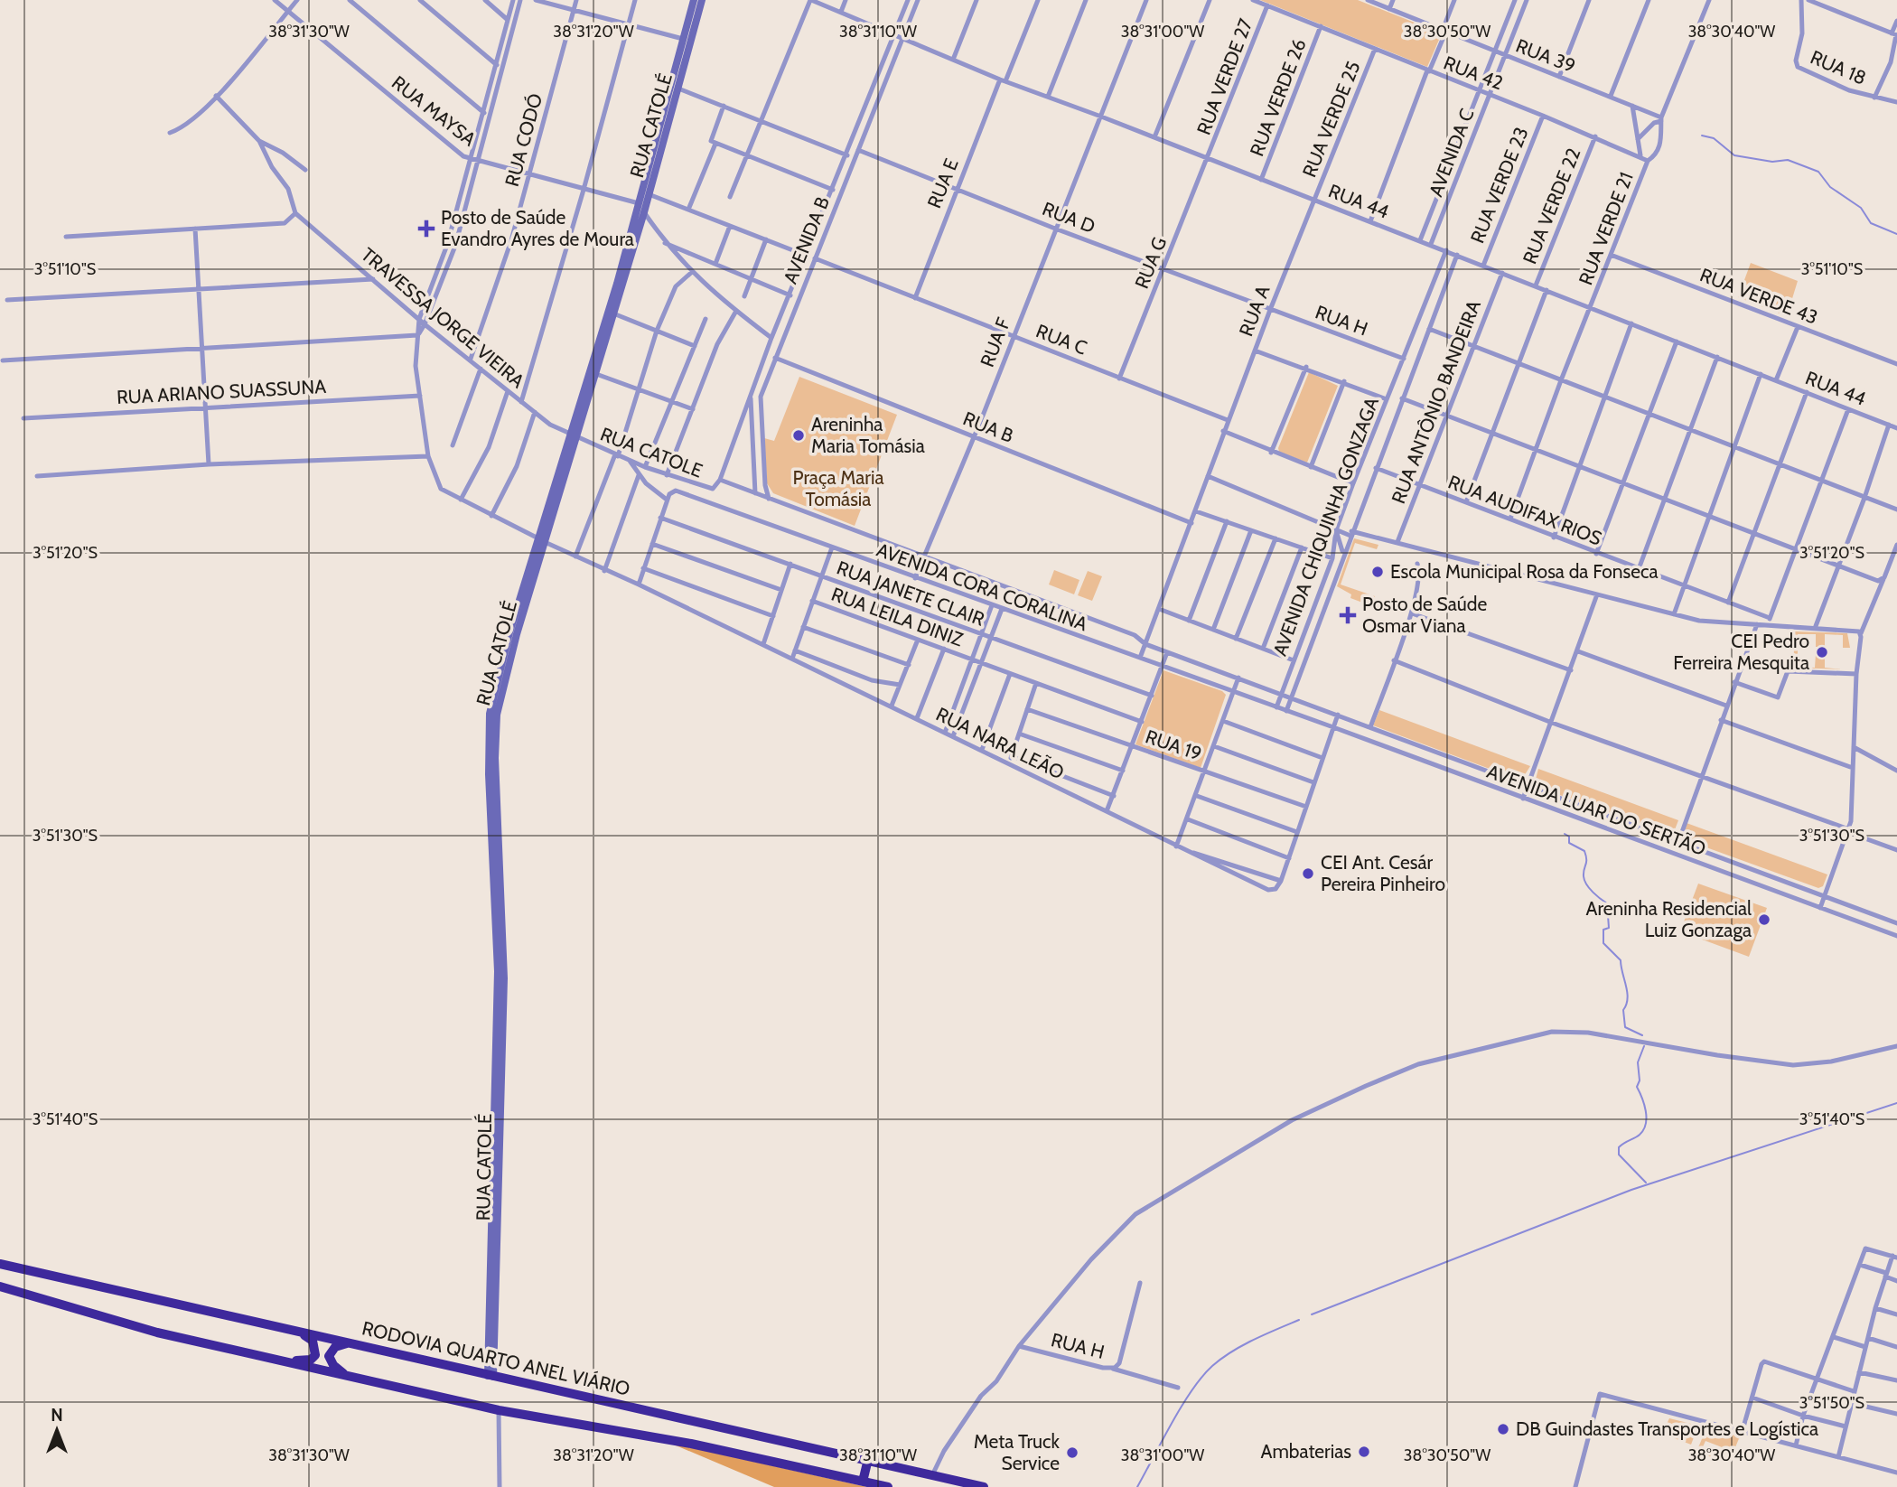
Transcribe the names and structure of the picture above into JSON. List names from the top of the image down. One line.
{"streets":{"highway":["RODOVIA QUARTO ANEL VIÁRIO"],"street":["RUA 39","RUA 18","RUA 42","RUA VERDE 27","RUA VERDE 26","RUA MAYSA","RUA VERDE 25","RUA CATOLÉ","RUA CODÓ","AVENIDA C","RUA E","RUA VERDE 23","RUA 44","RUA VERDE 22","RUA D","RUA VERDE 21","AVENIDA B","RUA G","RUA VERDE 43","RUA A","TRAVESSA JORGE VIEIRA","RUA H","RUA C","RUA F","RUA ARIANO SUASSUNA","RUA ANTÔNIO BANDEIRA","RUA B","RUA CATOLE","RUA AUDIFAX RIOS","AVENIDA CHIQUINHA GONZAGA","AVENIDA CORA CORALINA","RUA JANETE CLAIR","RUA LEILA DINIZ","RUA NARA LEÃO","RUA 19","AVENIDA LUAR DO SERTÃO"]},"crossings":[["RUA 39","AVENIDA C"],["RUA 39","RUA VERDE 21"],["RUA 42","RUA VERDE 27"],["RUA 42","RUA VERDE 26"],["RUA 42","RUA VERDE 25"],["RUA 42","AVENIDA C"],["RUA 42","RUA VERDE 23"],["RUA 42","RUA VERDE 22"],["RUA 42","RUA VERDE 21"],["RUA VERDE 27","RUA 44"],["RUA VERDE 27","RUA G"],["RUA VERDE 26","RUA 44"],["RUA MAYSA","RUA CATOLÉ"],["RUA MAYSA","RUA CODÓ"],["RUA VERDE 25","RUA 44"],["RUA VERDE 25","RUA A"],["RUA CATOLÉ","TRAVESSA JORGE VIEIRA"],["RUA CATOLÉ","RUA CATOLE"],["RUA CATOLÉ","RUA NARA LEÃO"],["RUA CATOLÉ","RODOVIA QUARTO ANEL VIÁRIO"],["RUA CODÓ","TRAVESSA JORGE VIEIRA"],["AVENIDA C","RUA 44"],["RUA E","RUA 44"],["RUA E","RUA D"],["RUA E","RUA C"],["RUA VERDE 23","RUA 44"],["RUA 44","RUA VERDE 22"],["RUA 44","RUA VERDE 21"],["RUA 44","AVENIDA B"],["RUA 44","RUA G"],["RUA 44","RUA A"],["RUA 44","RUA F"],["RUA 44","RUA ANTÔNIO BANDEIRA"],["RUA 44","AVENIDA CHIQUINHA GONZAGA"],["RUA D","AVENIDA B"],["RUA D","RUA G"],["RUA D","RUA A"],["RUA D","RUA H"],["RUA D","RUA F"],["RUA VERDE 21","RUA VERDE 43"],["RUA VERDE 21","RUA AUDIFAX RIOS"],["AVENIDA B","RUA C"],["AVENIDA B","RUA B"],["AVENIDA B","RUA CATOLE"],["AVENIDA B","AVENIDA CORA CORALINA"],["RUA G","RUA C"],["RUA A","RUA H"],["RUA A","RUA C"],["RUA A","RUA B"],["RUA A","AVENIDA CORA CORALINA"],["TRAVESSA JORGE VIEIRA","RUA CATOLE"],["RUA H","AVENIDA CHIQUINHA GONZAGA"],["RUA C","RUA F"],["RUA F","RUA B"],["RUA F","AVENIDA CORA CORALINA"],["RUA ANTÔNIO BANDEIRA","RUA AUDIFAX RIOS"],["RUA AUDIFAX RIOS","AVENIDA CHIQUINHA GONZAGA"],["AVENIDA CHIQUINHA GONZAGA","AVENIDA CORA CORALINA"],["AVENIDA CHIQUINHA GONZAGA","AVENIDA LUAR DO SERTÃO"],["AVENIDA CORA CORALINA","AVENIDA LUAR DO SERTÃO"]],"parks":["Praça Maria Tomásia"],"places":{"health":["Posto de Saúde Evandro Ayres de Moura","Posto de Saúde Osmar Viana"],"other":["Areninha Maria Tomásia","Escola Municipal Rosa da Fonseca","CEI Pedro Ferreira Mesquita","CEI Ant. Cesár Pereira Pinheiro","Areninha Residencial Luiz Gonzaga","DB Guindastes Transportes e Logística","Ambaterias","Meta Truck Service"]},"north":"top","coordinates":["38°31'30\"W","38°31'20\"W","38°31'10\"W","38°31'00\"W","38°30'50\"W","38°30'40\"W","3°51'10\"S","3°51'20\"S","3°51'30\"S","3°51'40\"S","3°51'50\"S"]}
